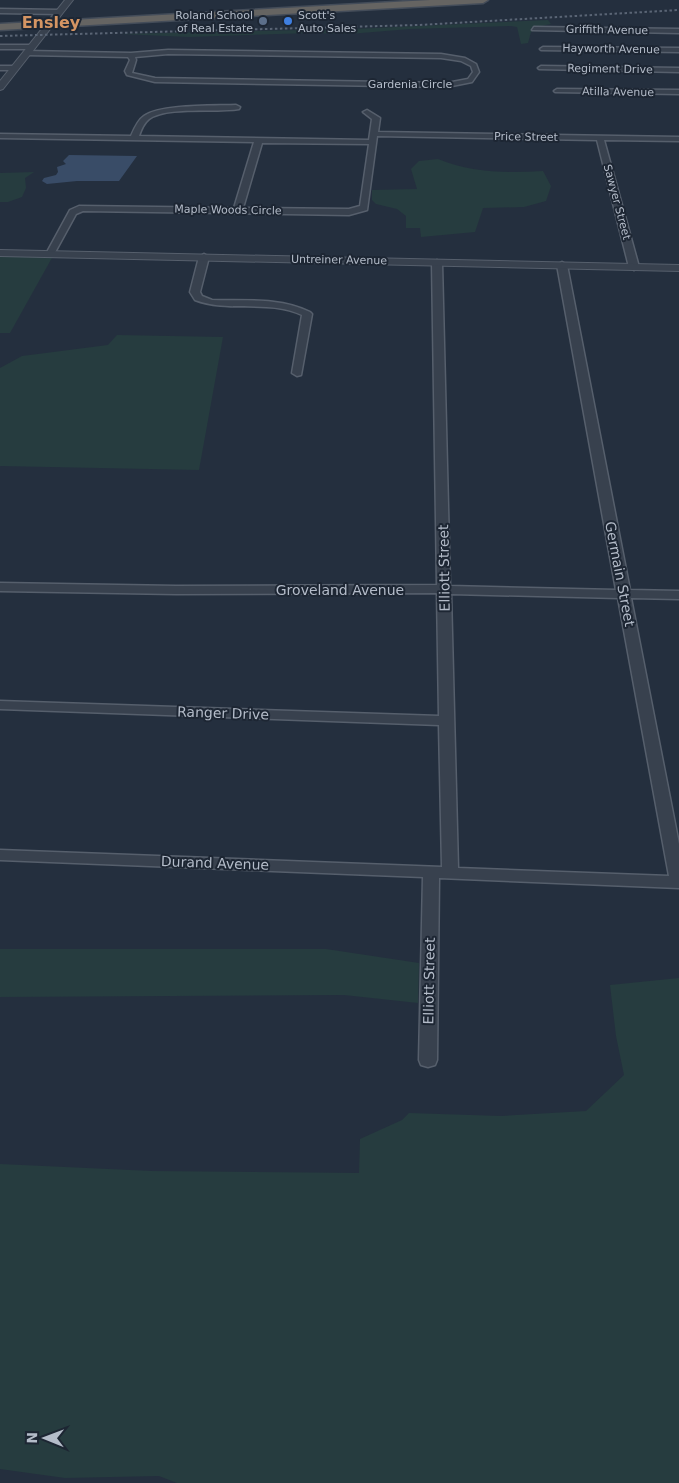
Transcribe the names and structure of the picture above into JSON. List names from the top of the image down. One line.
{"streets":{"street":["Griffith Avenue","Hayworth Avenue","Regiment Drive","Gardenia Circle","Atilla Avenue","Price Street","Sawyer Street","Maple Woods Circle","Untreiner Avenue","Elliott Street","Germain Street","Groveland Avenue","Ranger Drive","Durand Avenue"]},"crossings":[["Hayworth Avenue","Regiment Drive"],["Price Street","Sawyer Street"],["Price Street","Maple Woods Circle"],["Sawyer Street","Untreiner Avenue"],["Maple Woods Circle","Untreiner Avenue"],["Untreiner Avenue","Elliott Street"],["Untreiner Avenue","Germain Street"],["Elliott Street","Groveland Avenue"],["Elliott Street","Ranger Drive"],["Elliott Street","Durand Avenue"],["Germain Street","Groveland Avenue"]],"districts":["Ensley"],"places":["Roland School of Real Estate","Scott's Auto Sales"],"north":"left"}
